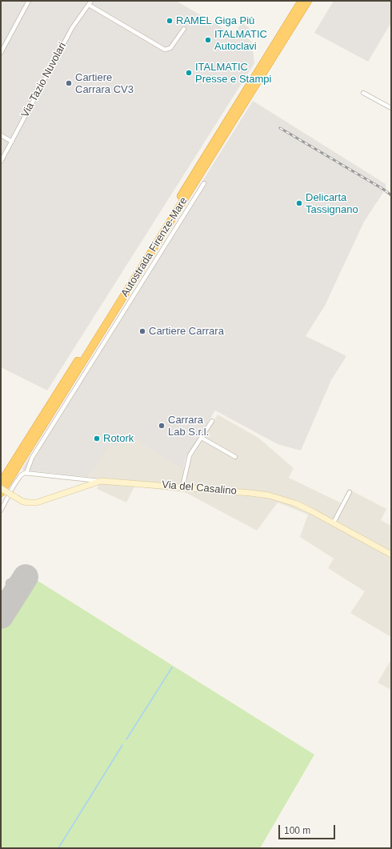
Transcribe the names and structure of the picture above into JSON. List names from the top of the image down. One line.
{"streets":{"highway":["Autostrada Firenze-Mare"],"street":["Via Tazio Nuvolari","Via del Casalino"]},"places":["RAMEL Giga Più","ITALMATIC Autoclavi","ITALMATIC Presse e Stampi","Cartiere Carrara CV3","Delicarta Tassignano","Cartiere Carrara","Carrara Lab S.r.l.","Rotork"],"scale_bar":"100 m"}
